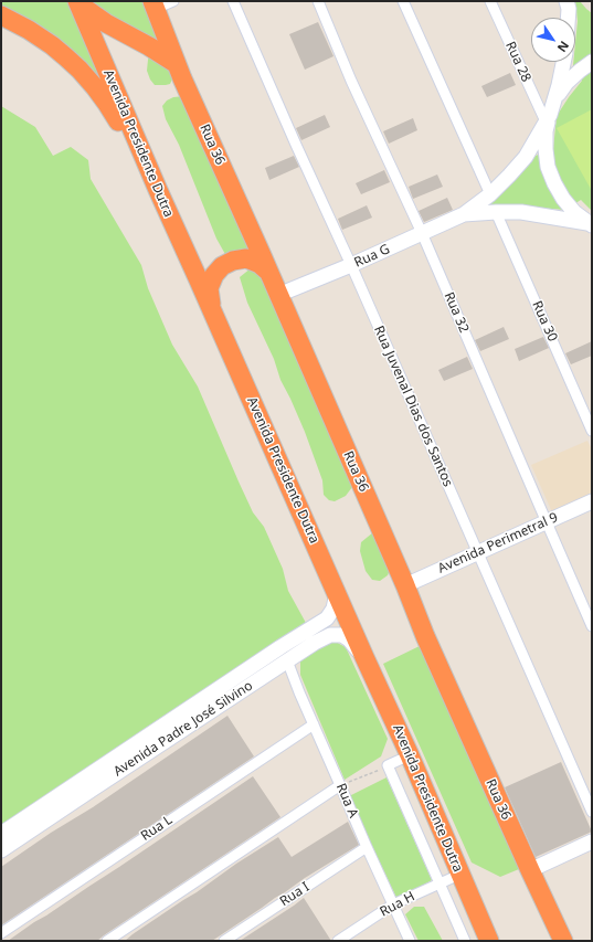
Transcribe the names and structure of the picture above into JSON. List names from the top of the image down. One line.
{"streets":{"highway":["Avenida Presidente Dutra","Rua 36"],"main road":["Rua G","Avenida Perimetral 9","Avenida Padre José Silvino"],"street":["Rua 28","Rua 32","Rua 30","Rua Juvenal Dias dos Santos","Rua A","Rua L","Rua I","Rua H"]},"crossings":[["Avenida Presidente Dutra","Avenida Padre José Silvino"],["Avenida Presidente Dutra","Rua H"],["Rua 36","Rua G"],["Rua 36","Avenida Perimetral 9"],["Rua G","Rua 32"],["Rua G","Rua Juvenal Dias dos Santos"],["Rua 32","Avenida Perimetral 9"],["Rua Juvenal Dias dos Santos","Avenida Perimetral 9"],["Avenida Padre José Silvino","Rua A"],["Rua A","Rua L"],["Rua A","Rua I"],["Rua A","Rua H"]],"north":"bottom right"}
